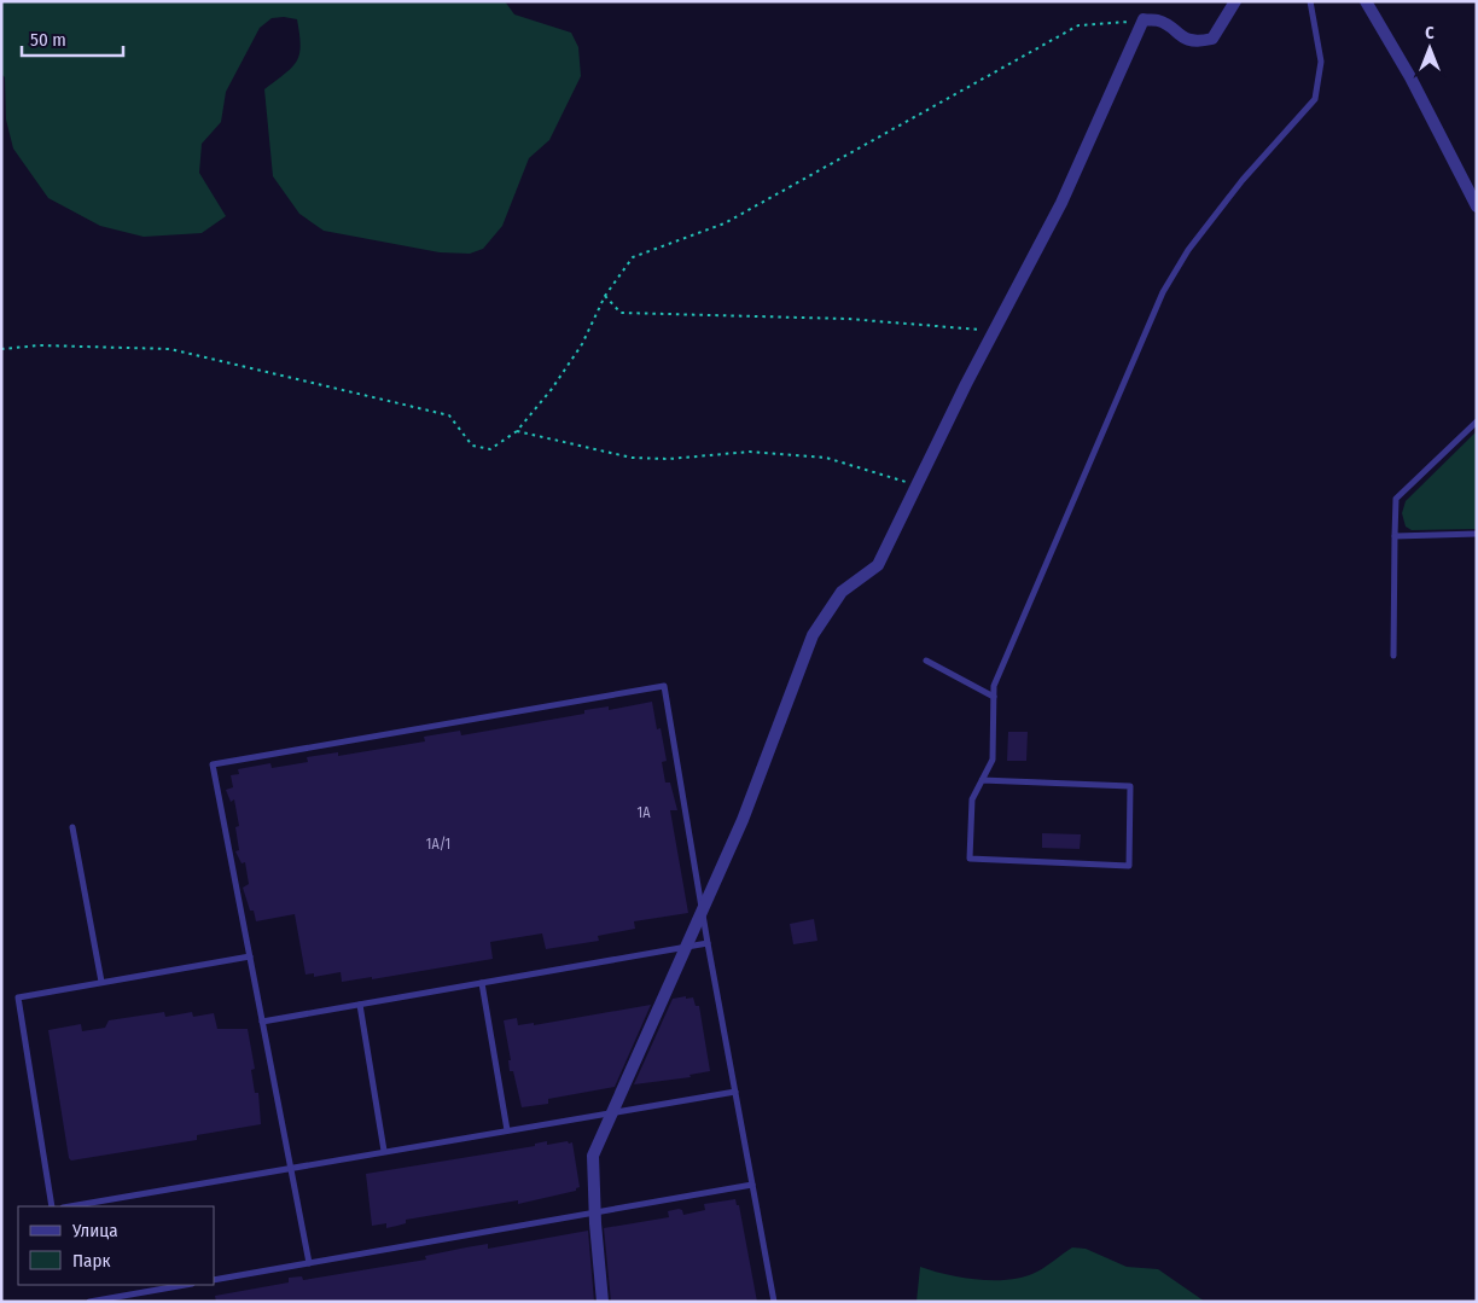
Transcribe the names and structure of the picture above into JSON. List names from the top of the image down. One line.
{"house_numbers":["1А","1А/1"],"legend":["Улица","Парк"],"scale_bar":"50 m","north":"top"}
